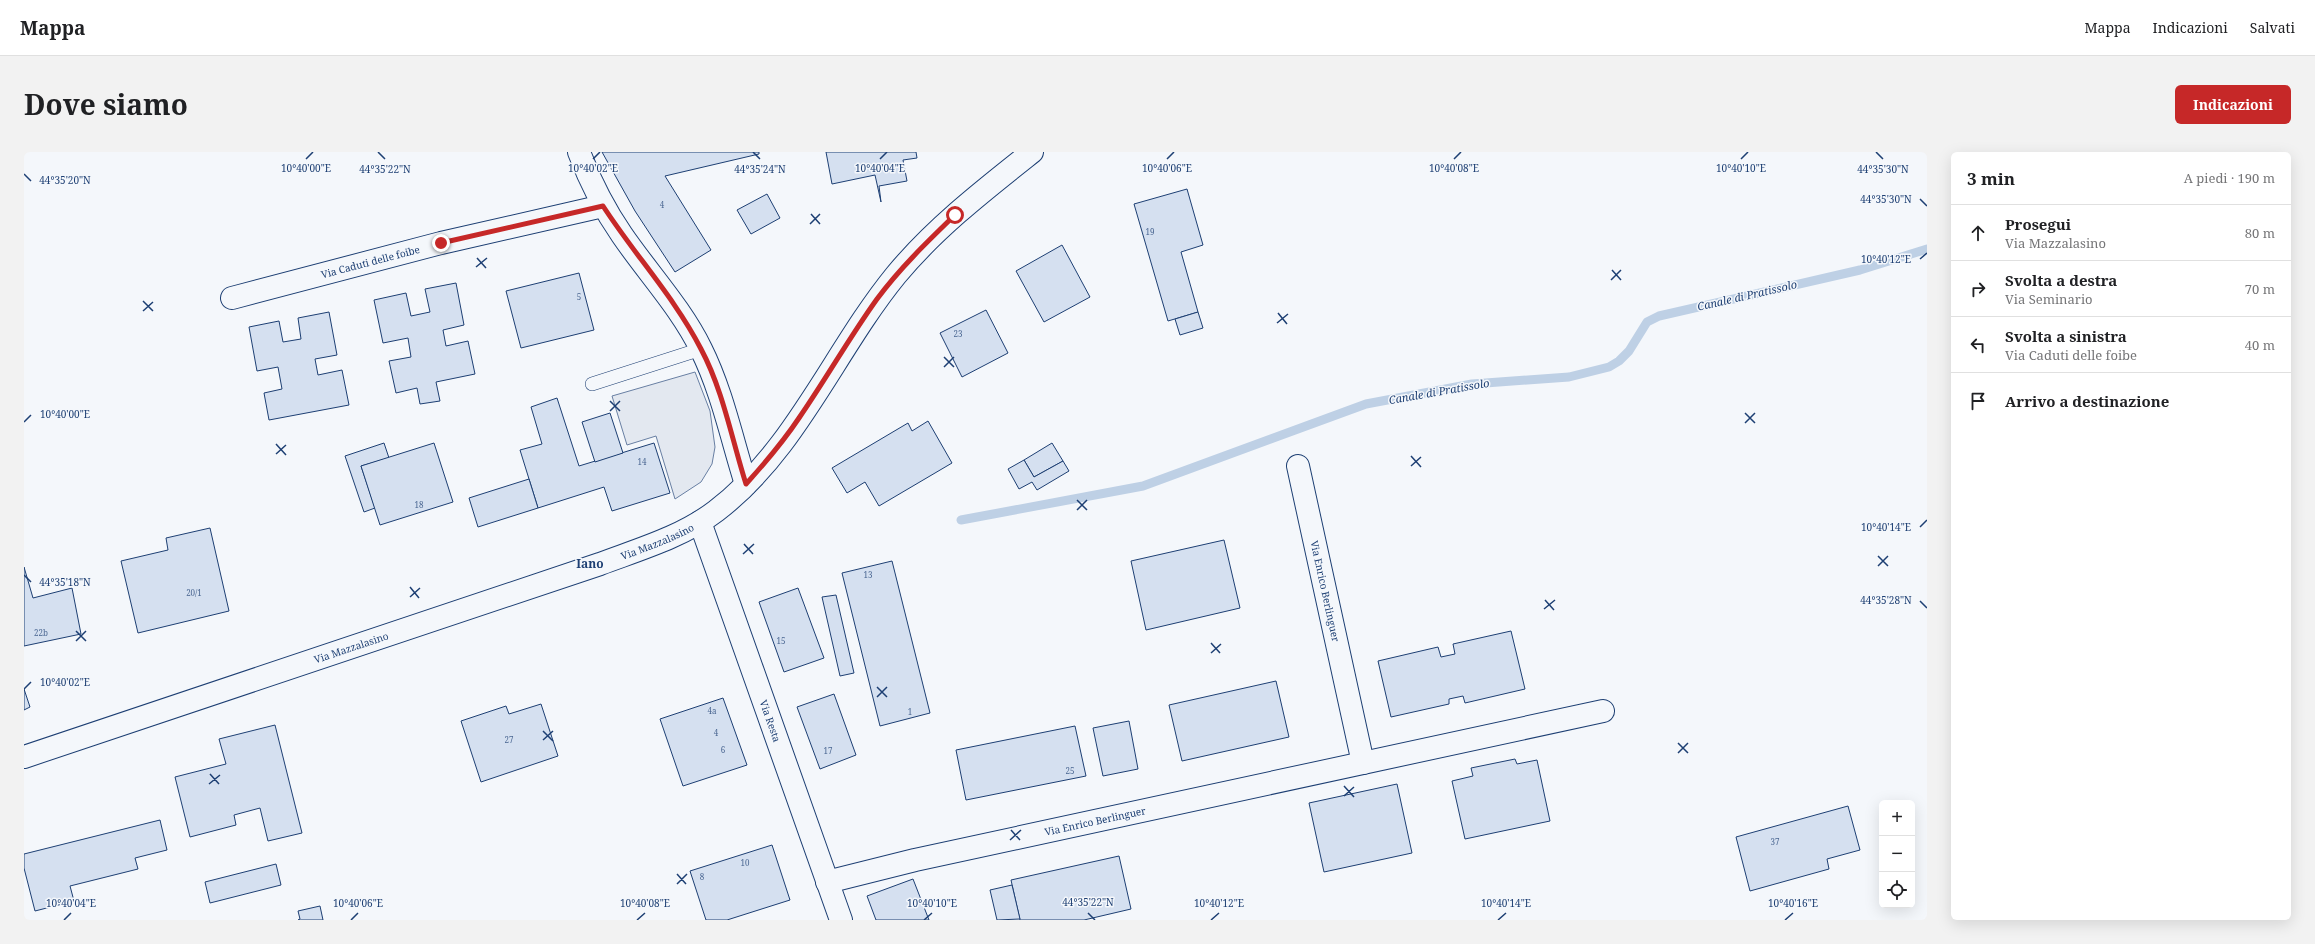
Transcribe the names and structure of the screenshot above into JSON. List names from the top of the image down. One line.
{"streets":{"street":["Via Caduti delle foibe","Via Mazzalasino","Via Enrico Berlinguer","Via Resta"]},"crossings":[["Via Mazzalasino","Via Resta"],["Via Enrico Berlinguer","Via Resta"]],"districts":["Iano"],"water":["Canale di Pratissolo"],"house_numbers":["4","19","5","23","14","18","13","20/1","22b","15","4a","1","4","27","6","17","25","37","10","8"],"page":{"header":"Mappa","nav":["Mappa","Indicazioni","Salvati"],"title":"Dove siamo","buttons":"Indicazioni","heading":["3 min","A piedi · 190 m"],"list":[["Prosegui","Via Mazzalasino","80 m"],["Svolta a destra","Via Seminario","70 m"],["Svolta a sinistra","Via Caduti delle foibe","40 m"],"Arrivo a destinazione"],"map_buttons":["+","−"]},"coordinates":["10°40'02\"E","10°40'00\"E","10°40'04\"E","10°40'06\"E","10°40'08\"E","10°40'10\"E","44°35'22\"N","44°35'24\"N","44°35'30\"N","44°35'20\"N","10°40'12\"E","10°40'14\"E","44°35'18\"N","44°35'28\"N","10°40'16\"E"]}
